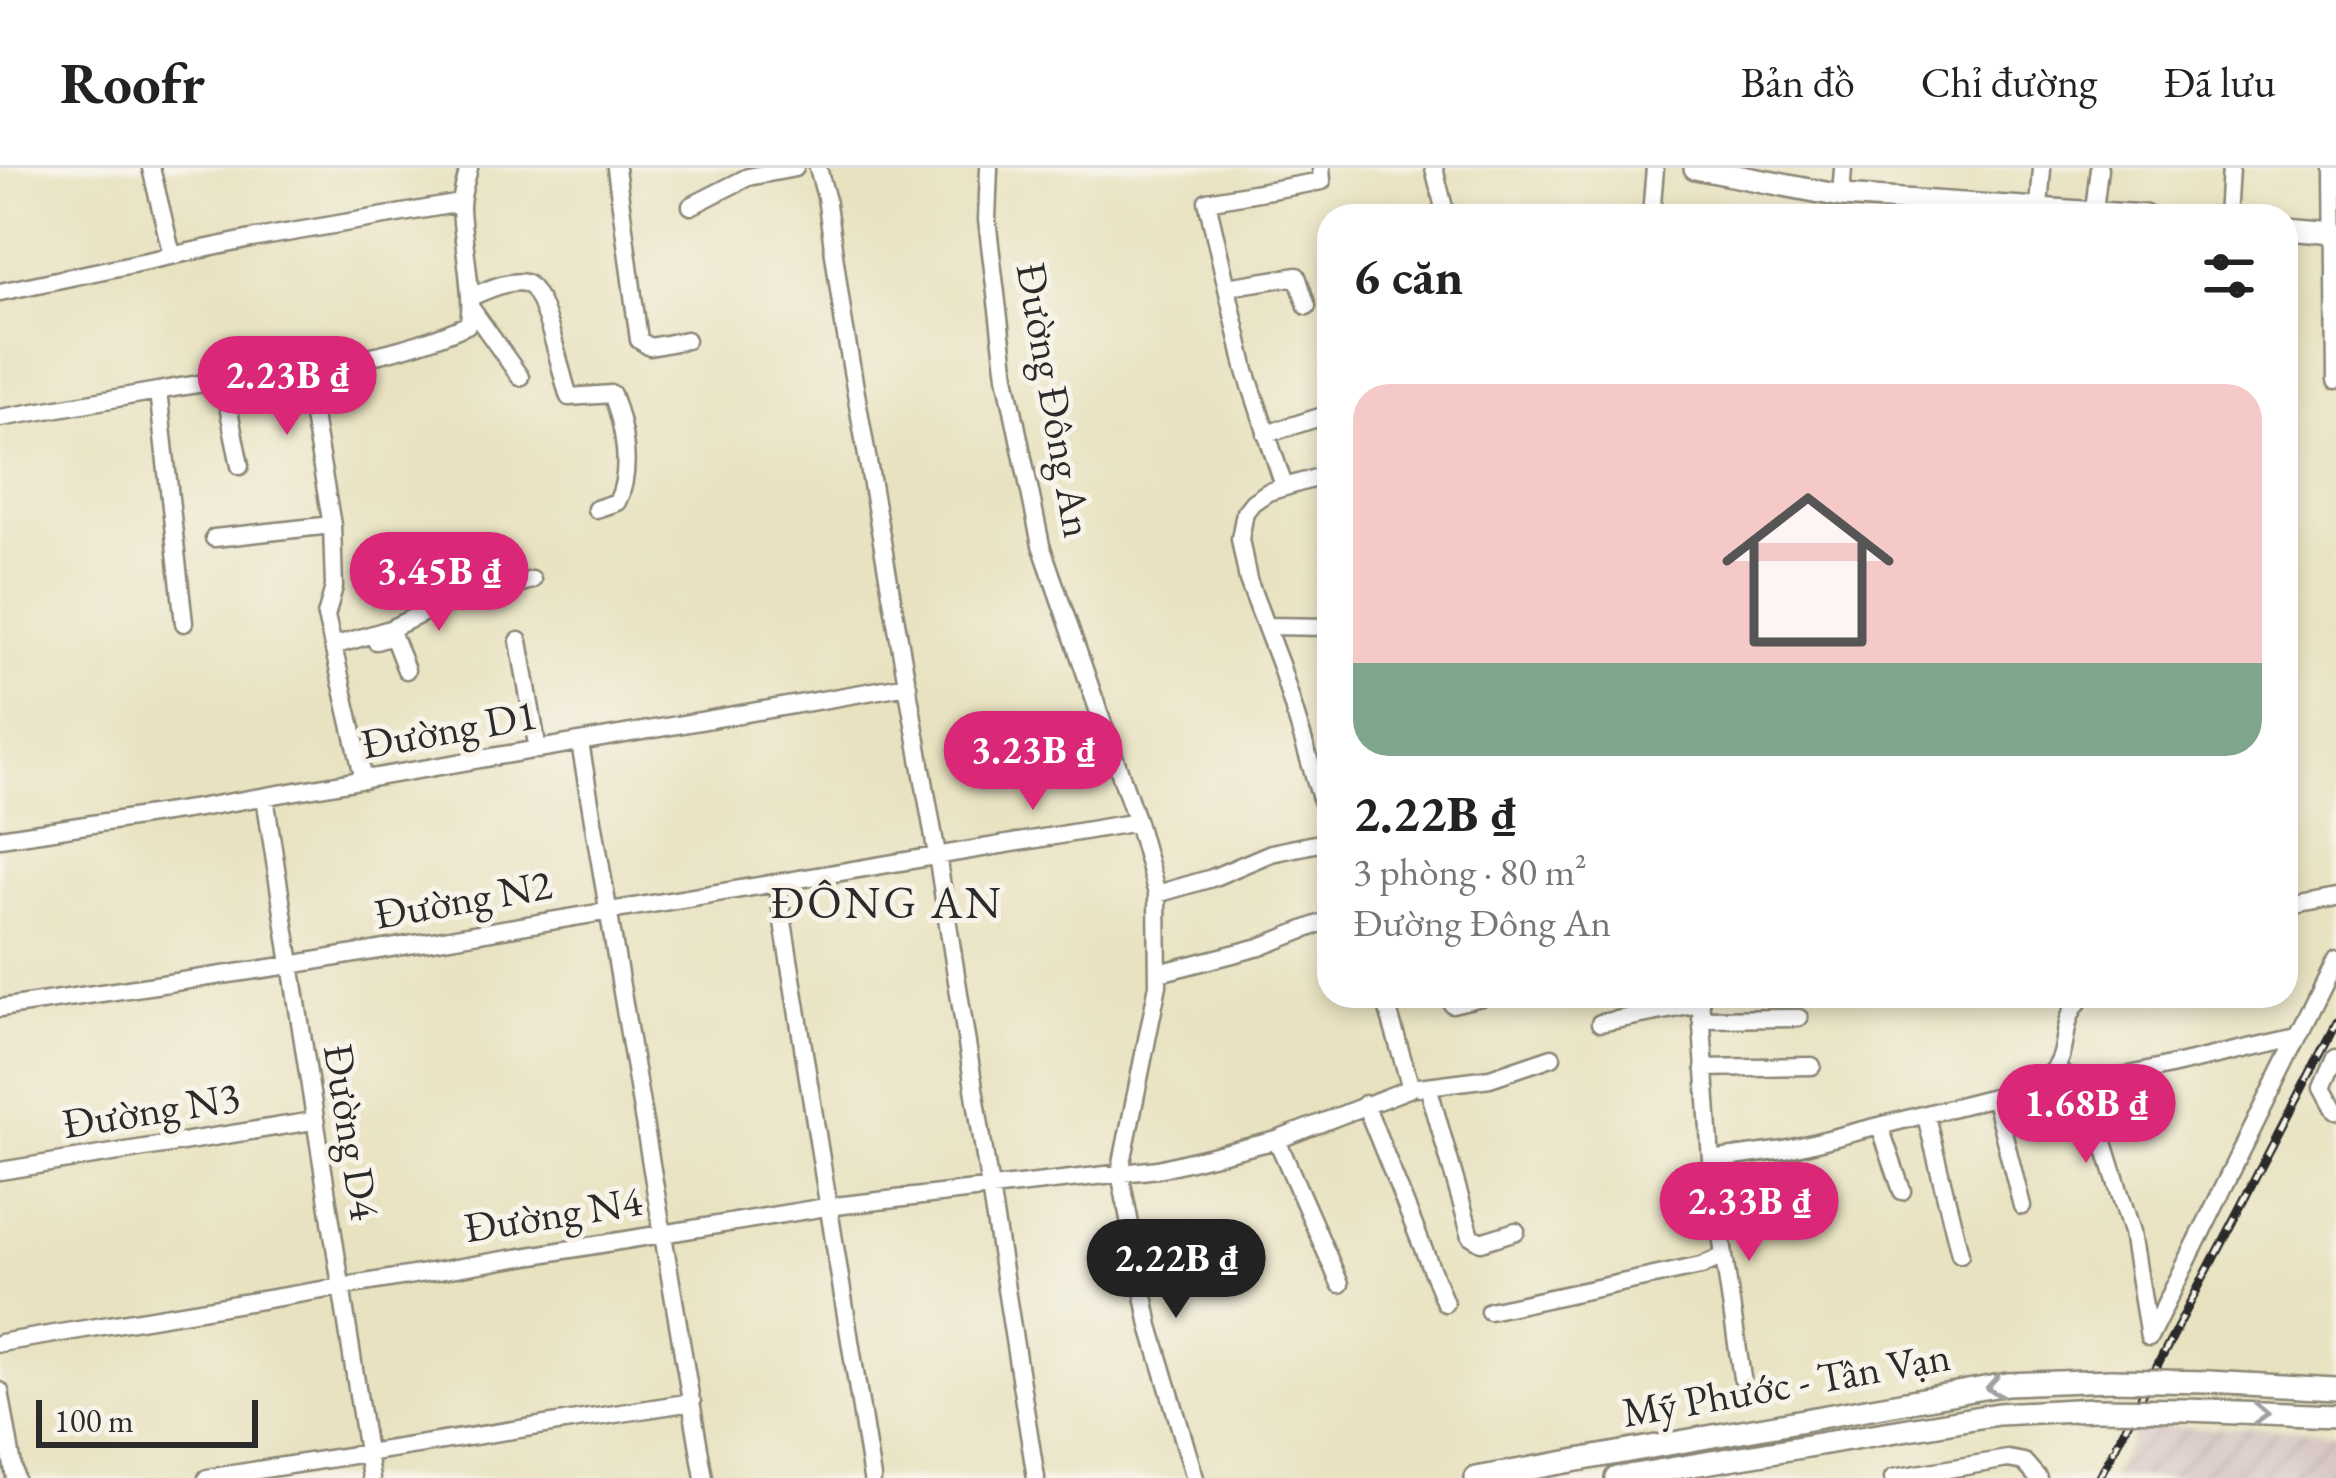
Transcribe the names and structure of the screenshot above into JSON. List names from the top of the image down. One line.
{"streets":{"main road":["Mỹ Phước - Tân Vạn"],"street":["Đường Đông An","Đường D1","Đường N2","Đường N3","Đường D4","Đường N4"]},"crossings":[["Đường Đông An","Đường N2"],["Đường Đông An","Đường N4"],["Đường D1","Đường D4"],["Đường N2","Đường D4"],["Đường N3","Đường D4"],["Đường D4","Đường N4"]],"districts":["ĐÔNG AN"],"scale_bar":"100 m","page":{"header":"Roofr","nav":["Bản đồ","Chỉ đường","Đã lưu"],"heading":"6 căn","price":["2.23B ₫","3.45B ₫","3.23B ₫","1.68B ₫","2.33B ₫","2.22B ₫"],"list":[{"name":"2.22B ₫","note":"3 phòng · 80 m² · Đường Đông An"}],"scale":"100 m"}}
